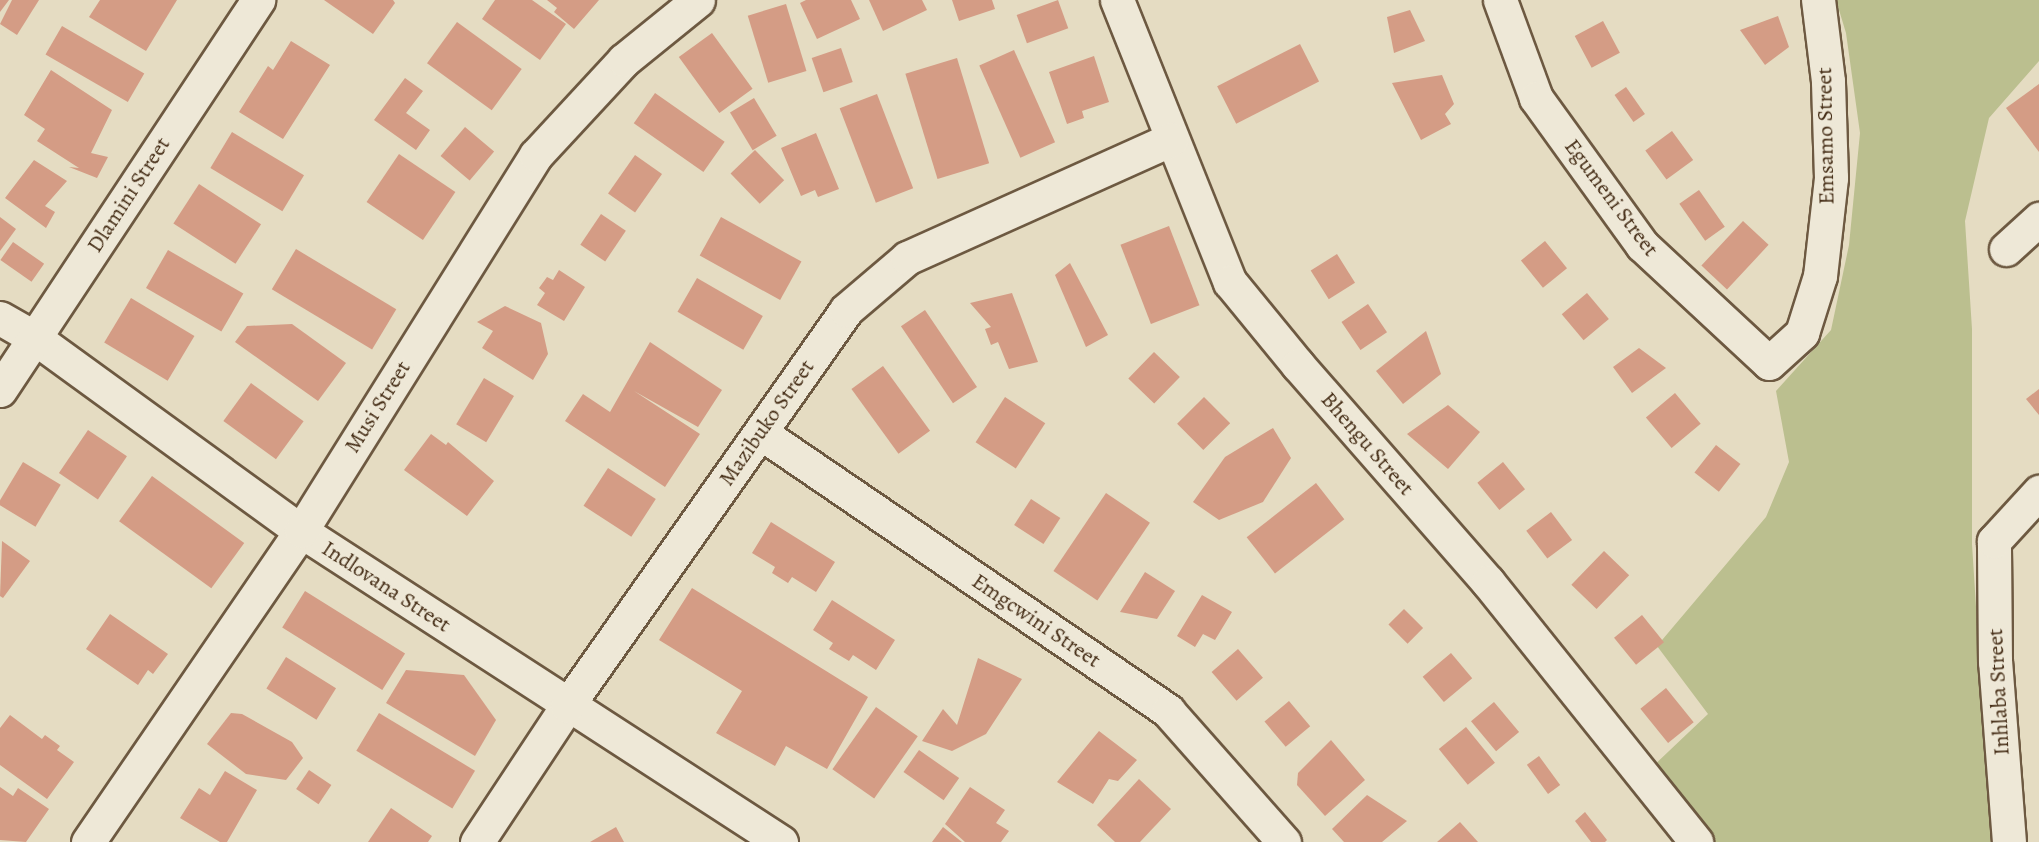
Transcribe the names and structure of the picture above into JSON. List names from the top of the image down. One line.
{"streets":{"street":["Emsamo Street","Dlamini Street","Egumeni Street","Musi Street","Mazibuko Street","Bhengu Street","Indlovana Street","Emgcwini Street","Inhlaba Street"]},"crossings":[["Emsamo Street","Egumeni Street"],["Dlamini Street","Indlovana Street"],["Musi Street","Indlovana Street"],["Mazibuko Street","Bhengu Street"],["Mazibuko Street","Indlovana Street"],["Mazibuko Street","Emgcwini Street"]]}
